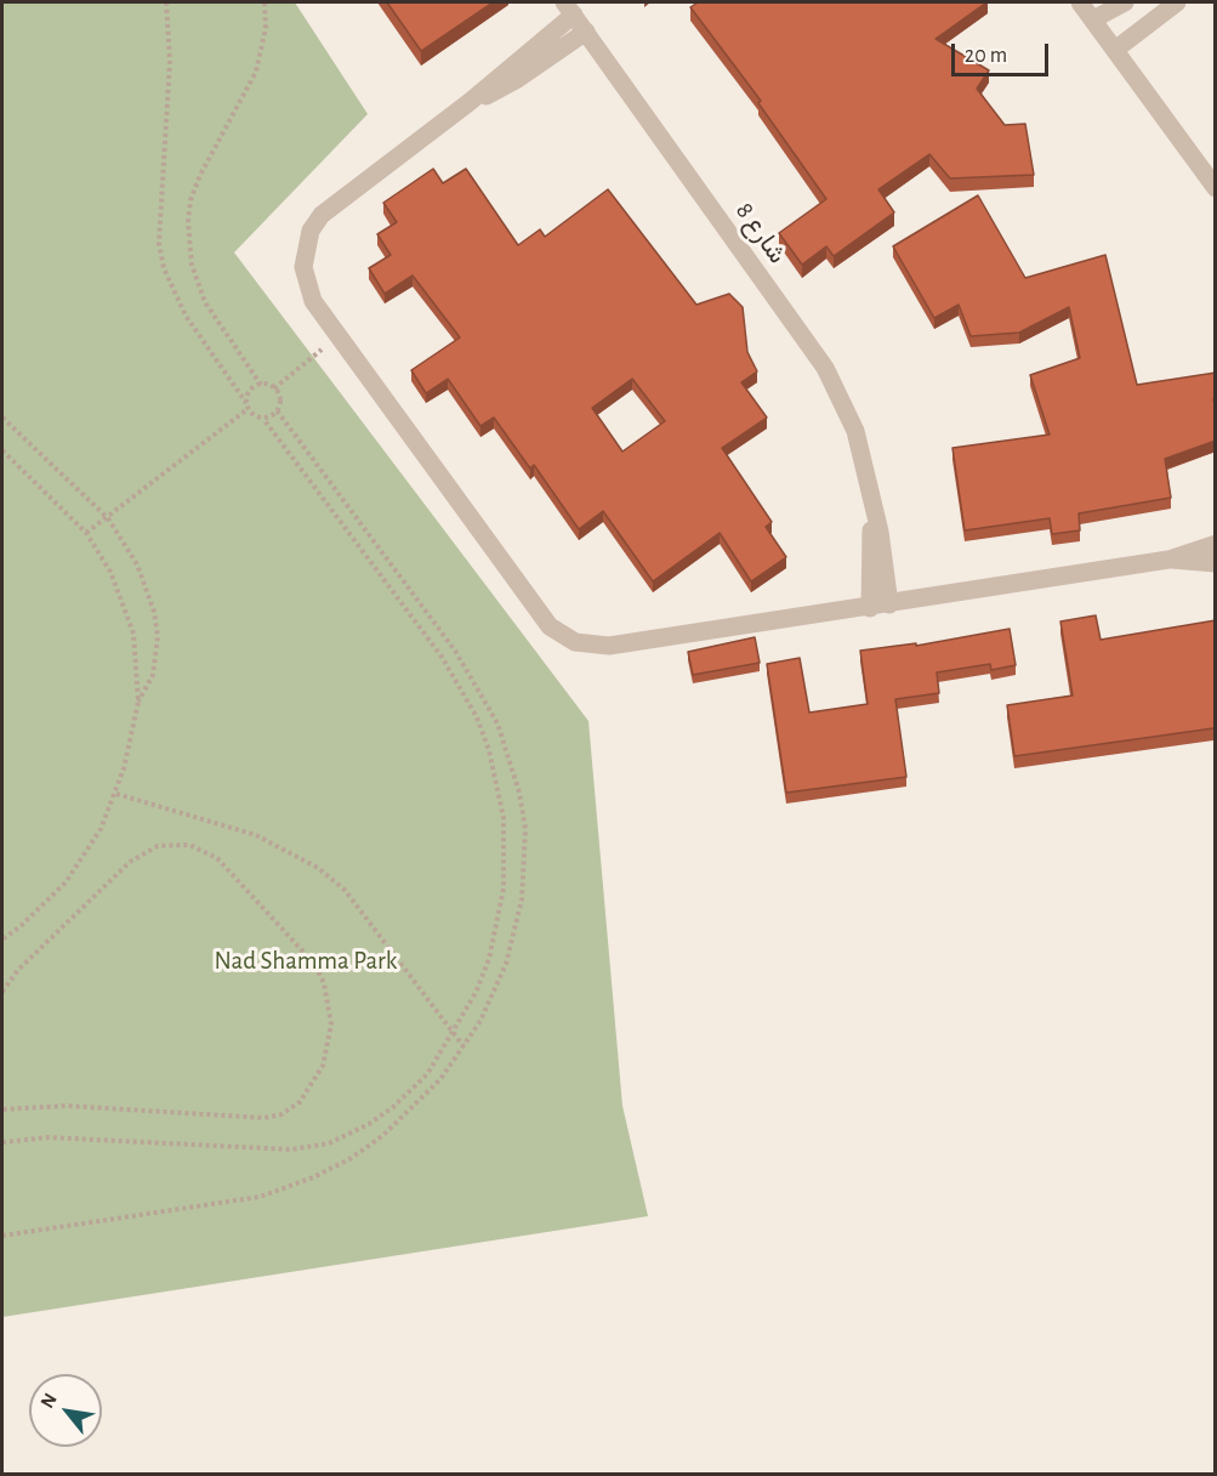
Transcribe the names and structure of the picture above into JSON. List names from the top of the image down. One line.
{"streets":{"street":["شارع 8"]},"parks":["Nad Shamma Park"],"scale_bar":"20 m","north":"top left"}
